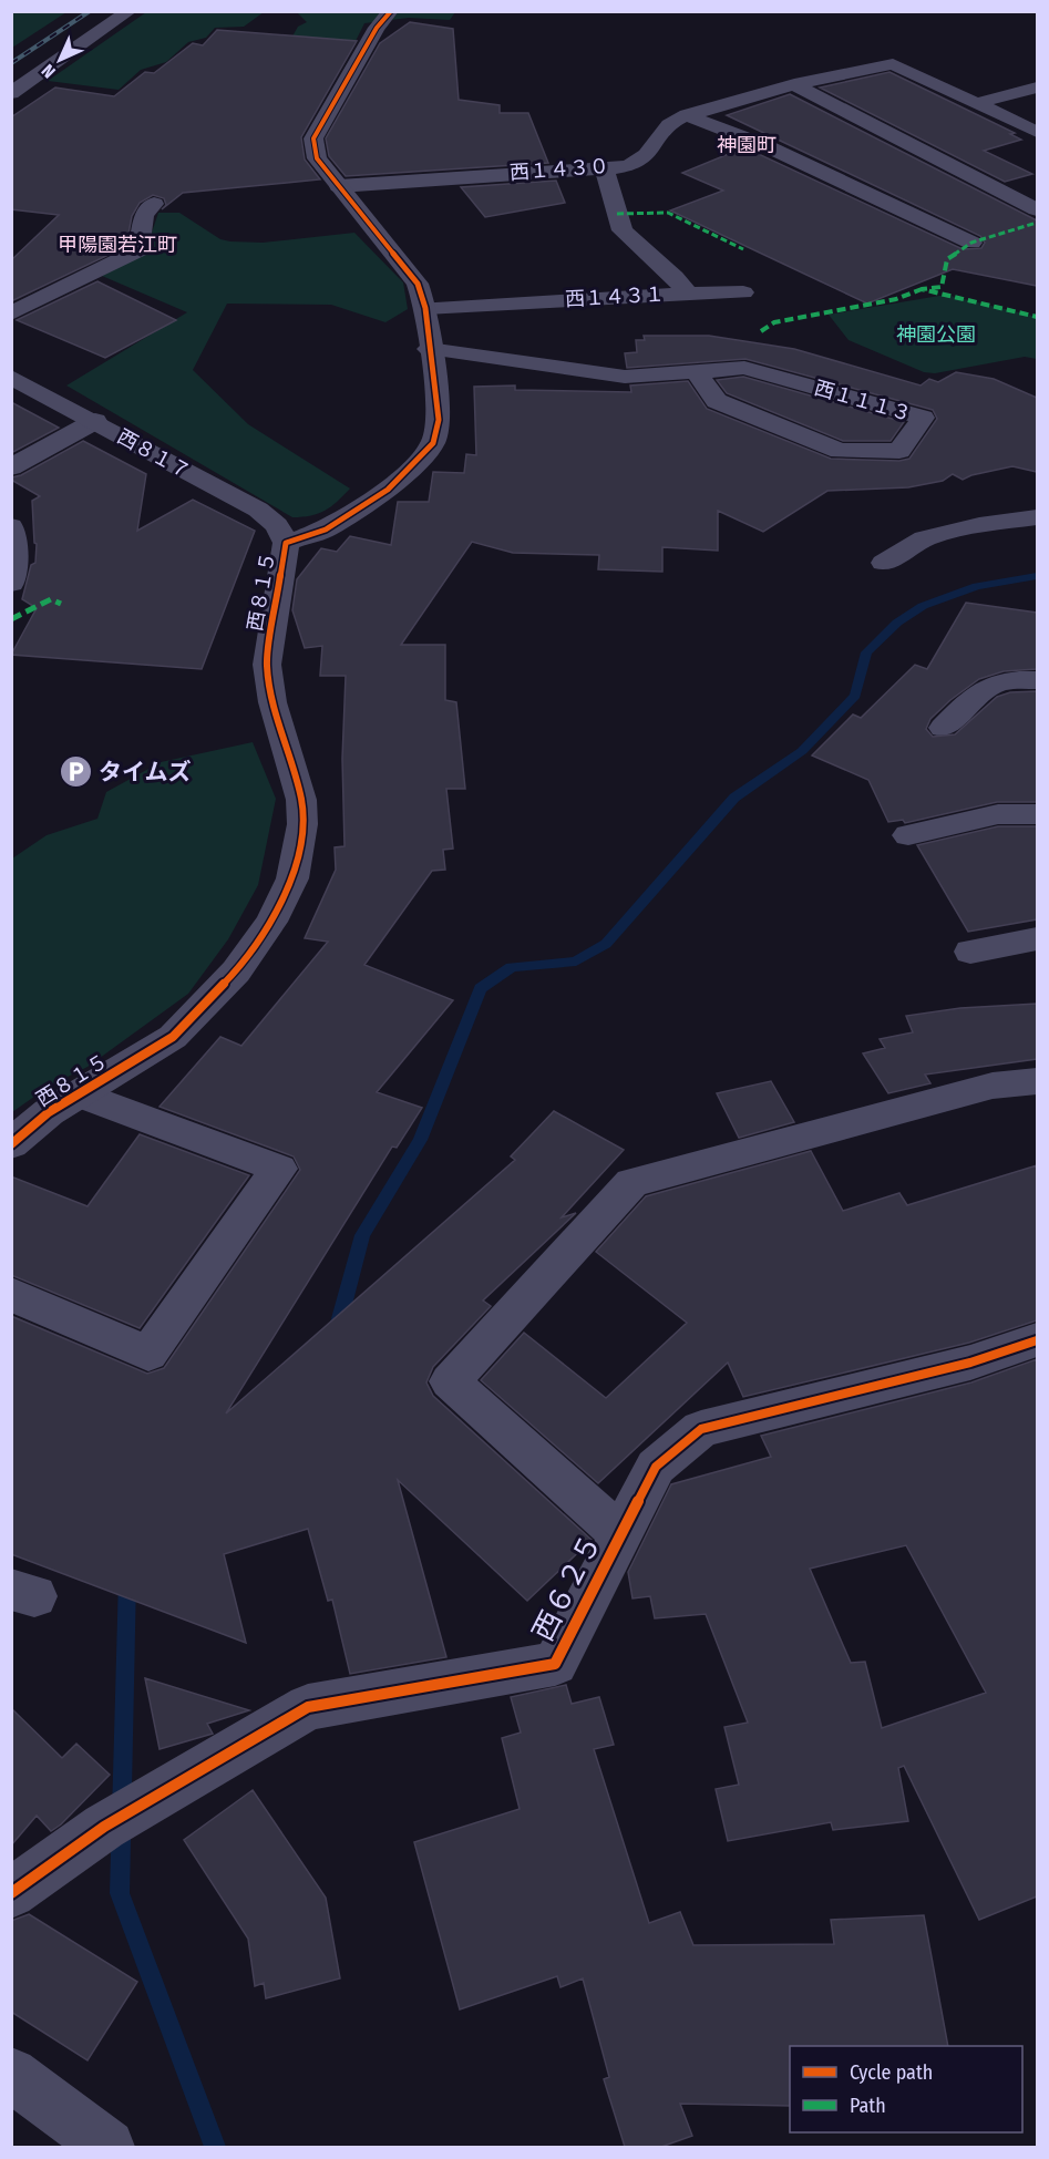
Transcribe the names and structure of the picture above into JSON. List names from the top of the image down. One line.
{"streets":{"street":["西１４３０","西１４３１","西１１１３","西８１７","西８１５","西６２５"]},"crossings":[["西１４３０","西１４３１"],["西１４３０","西８１５"],["西１４３１","西８１５"],["西１１１３","西８１５"],["西８１７","西８１５"]],"districts":["神園町","甲陽園若江町"],"parks":["神園公園"],"places":{"parking":["タイムズ"]},"legend":["Cycle path","Path"],"north":"bottom left"}
